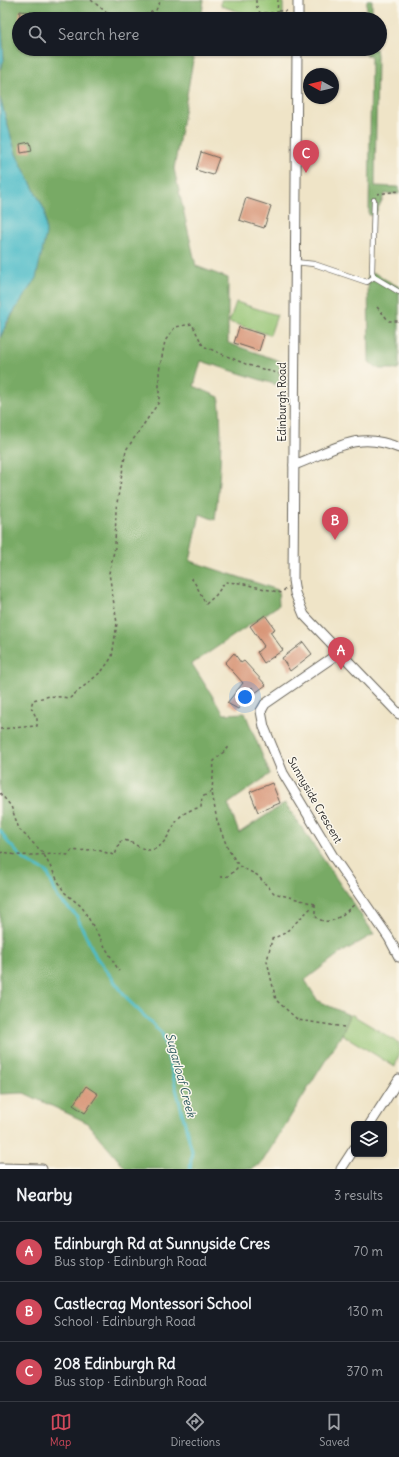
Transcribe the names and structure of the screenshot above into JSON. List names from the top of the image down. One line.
{"streets":{"street":["Edinburgh Road","Sunnyside Crescent"]},"crossings":[["Edinburgh Road","Sunnyside Crescent"]],"water":["Sugarloaf Creek"],"north":"left","page":{"search":"Search here","pins":["C","B","A"],"heading":["Nearby","3 results"],"list":[{"mark":"A","name":"Edinburgh Rd at Sunnyside Cres","note":"Bus stop · Edinburgh Road","value":"70 m"},{"mark":"B","name":"Castlecrag Montessori School","note":"School · Edinburgh Road","value":"130 m"},{"mark":"C","name":"208 Edinburgh Rd","note":"Bus stop · Edinburgh Road","value":"370 m"}],"nav":["Map","Directions","Saved"]}}
